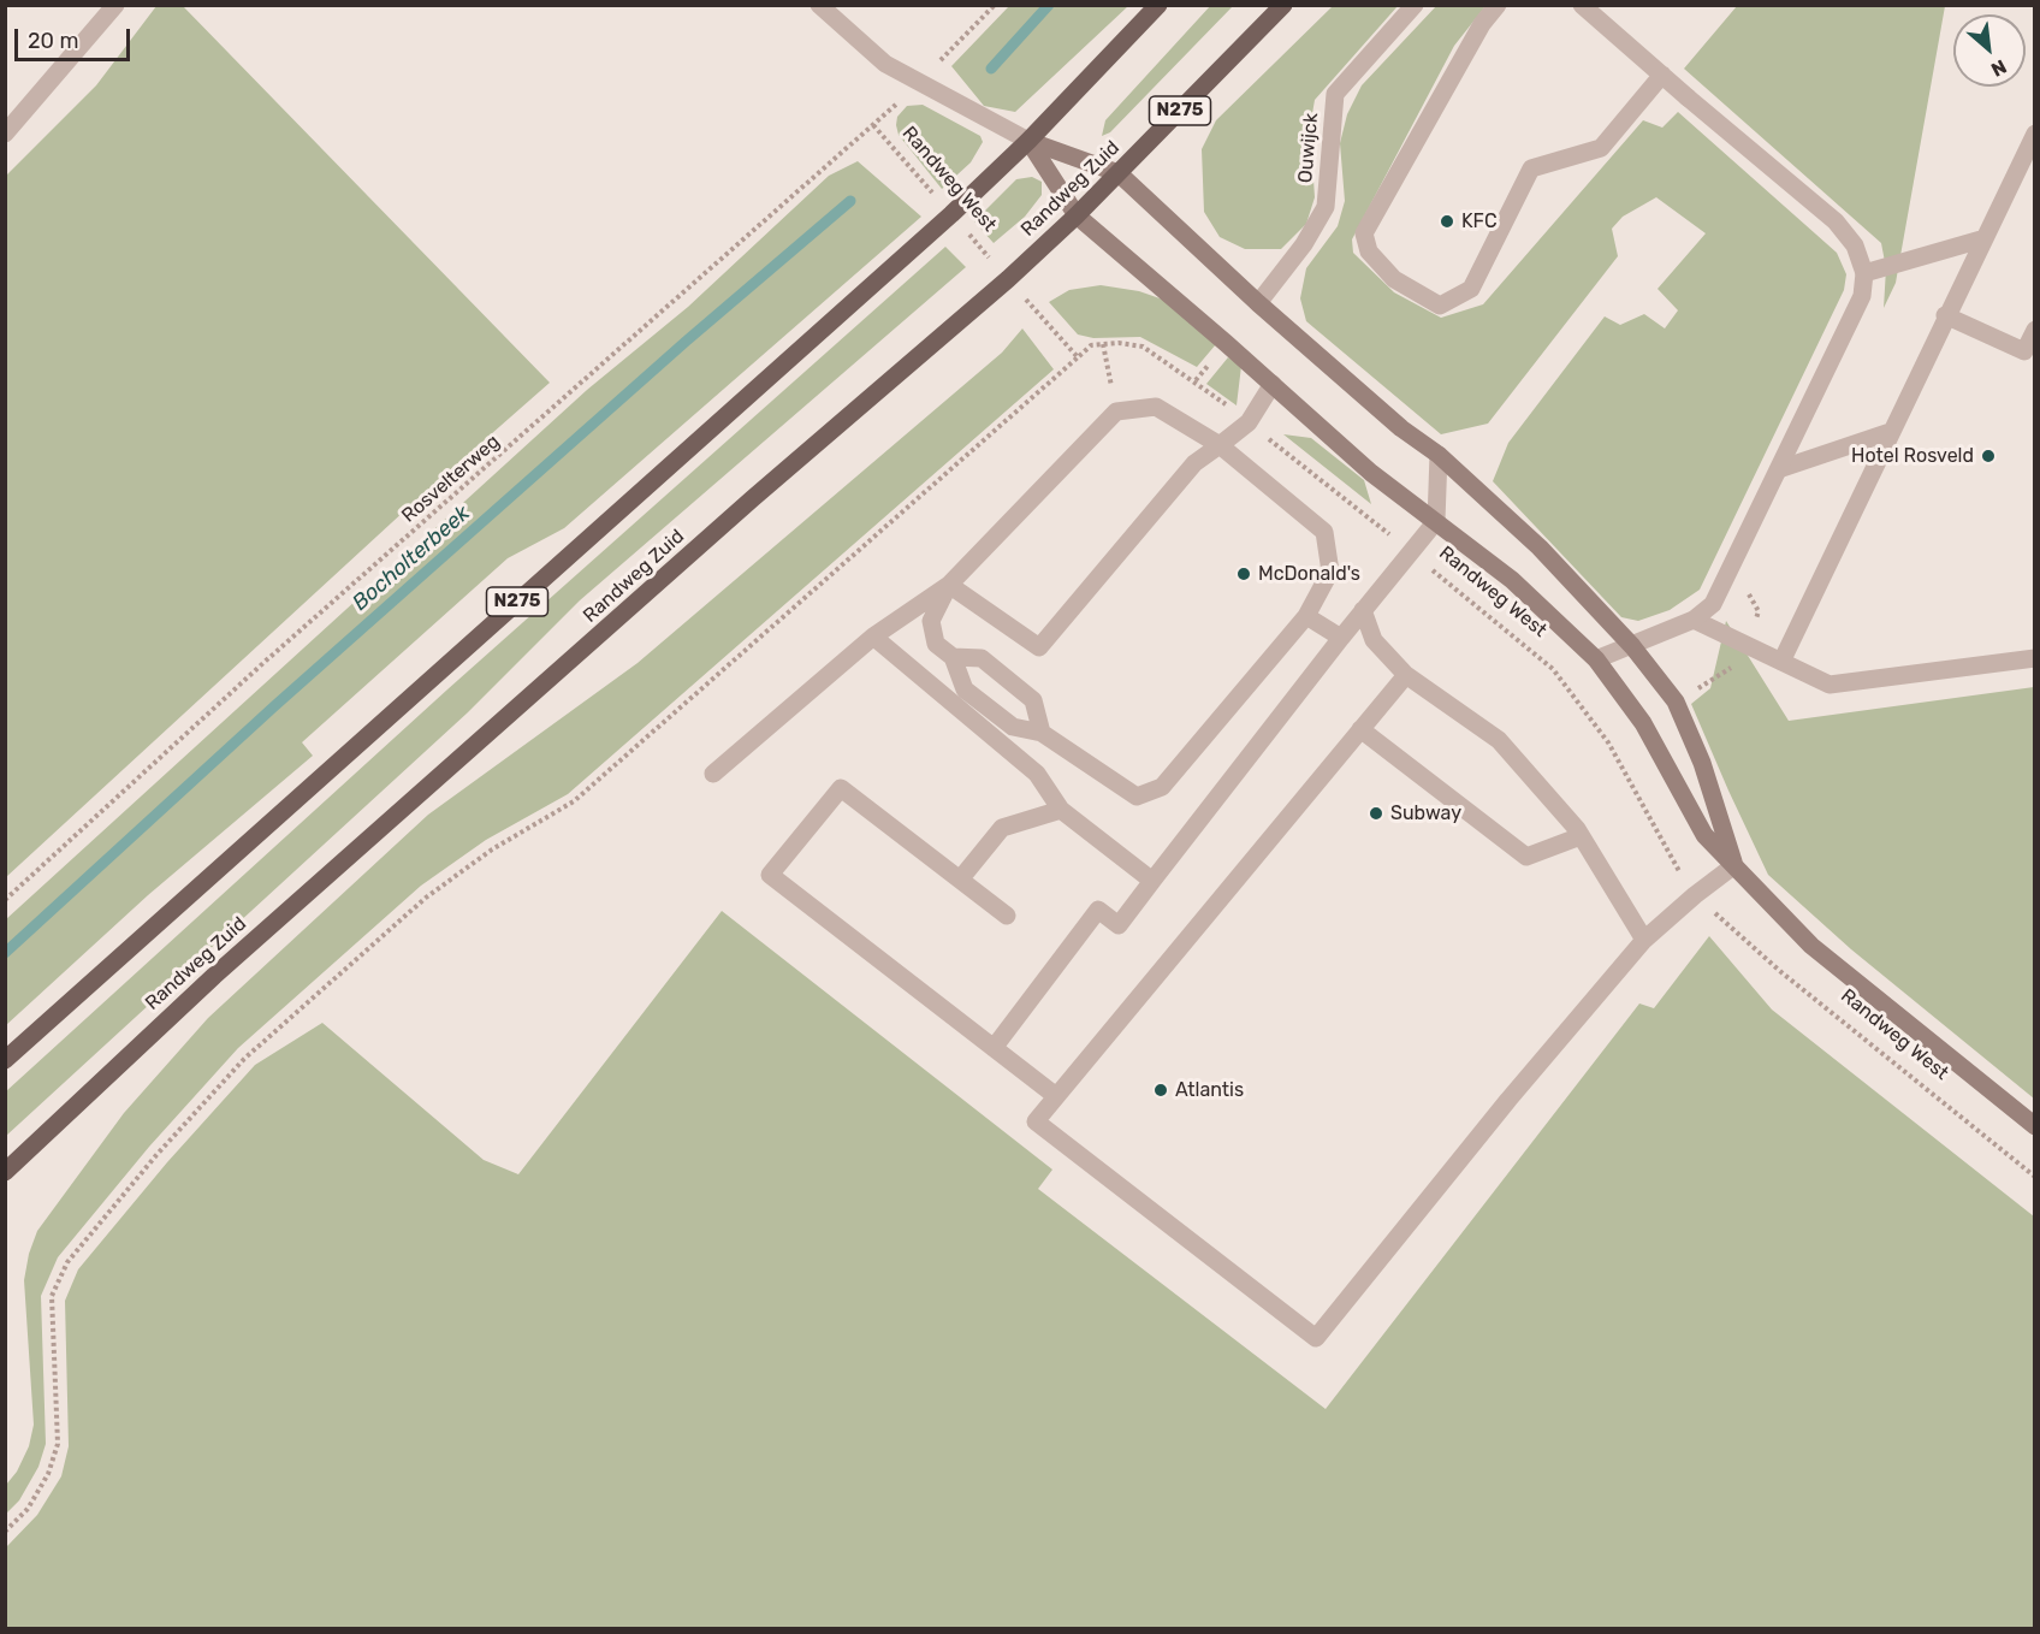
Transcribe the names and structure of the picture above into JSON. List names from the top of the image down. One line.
{"streets":{"main road":["N275","Randweg Zuid"],"street":["Ouwijck","Randweg West"],"path":["Rosvelterweg"]},"crossings":[["N275","Randweg West"],["Ouwijck","Randweg West"],["Randweg West","Randweg Zuid"],["Randweg West","Rosvelterweg"]],"water":["Bocholterbeek"],"places":["KFC","Hotel Rosveld","McDonald's","Subway","Atlantis"],"scale_bar":"20 m","north":"bottom right"}
